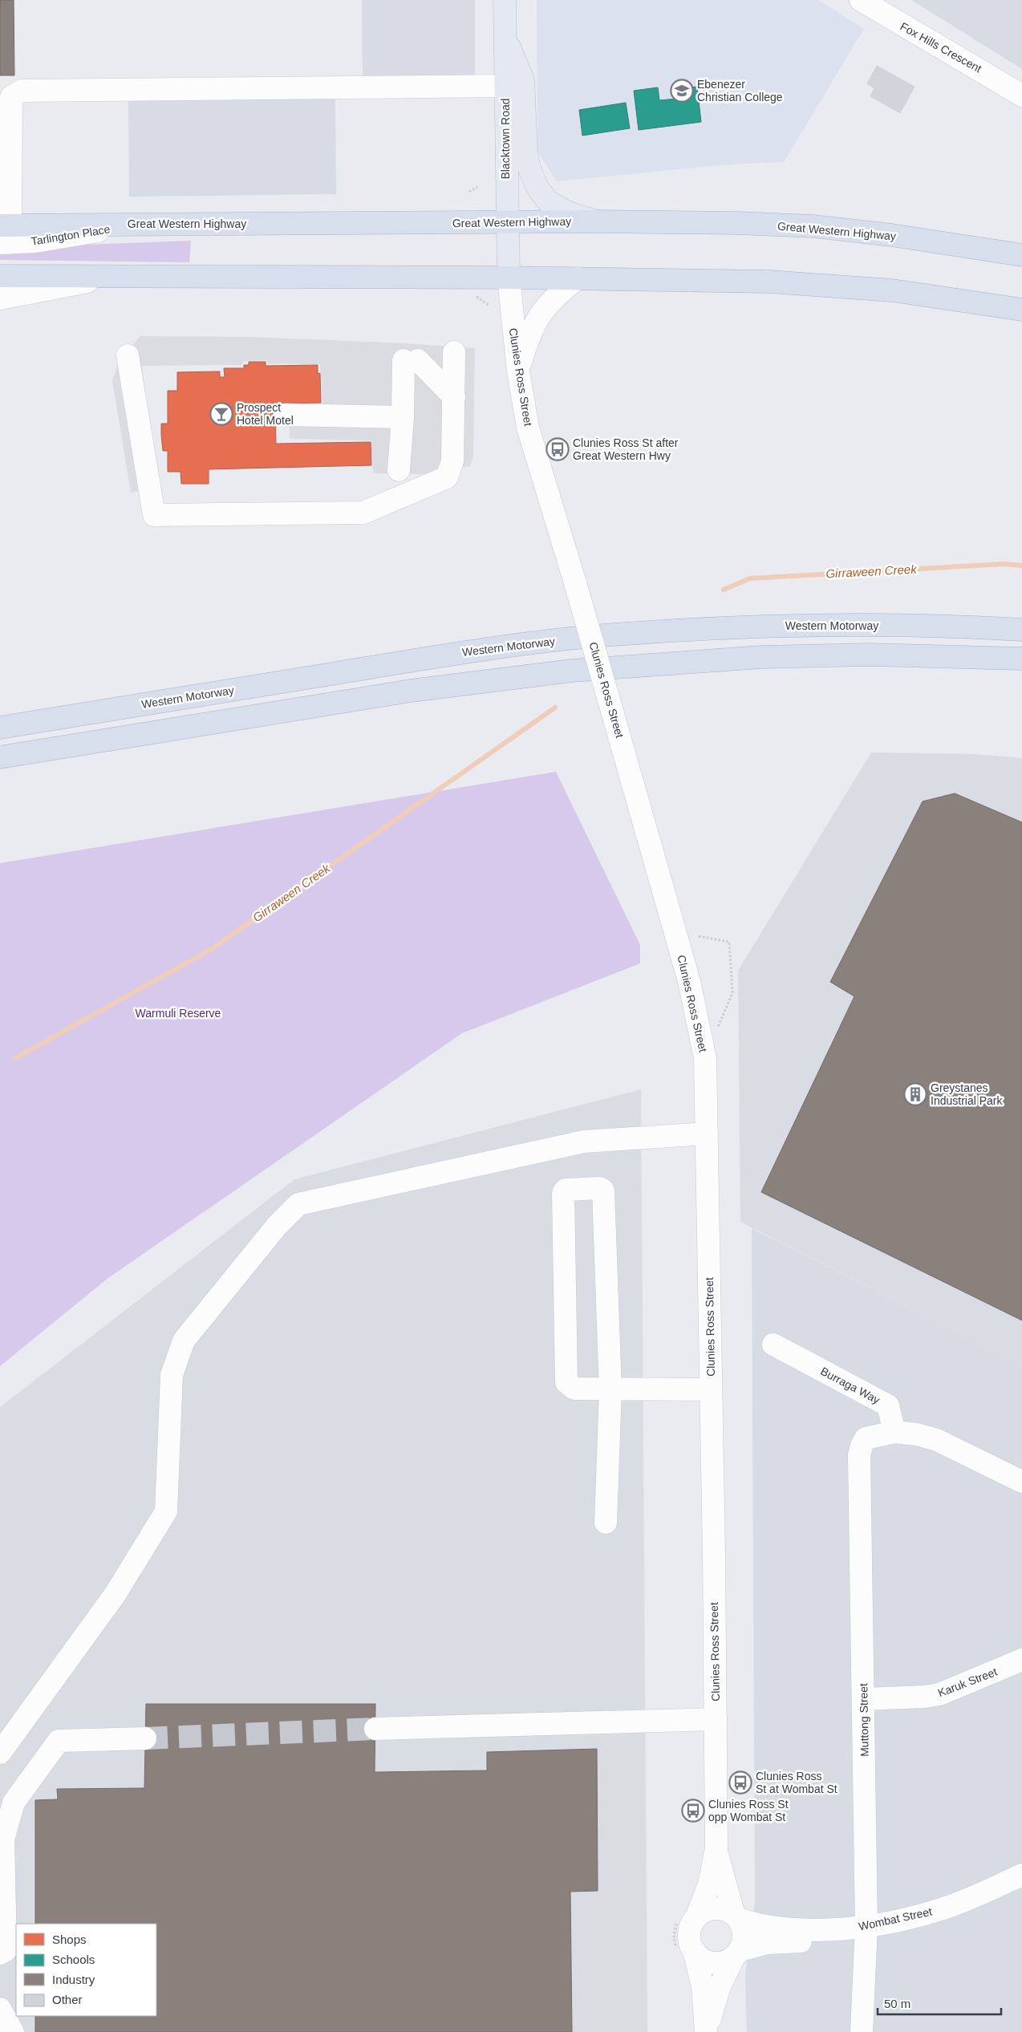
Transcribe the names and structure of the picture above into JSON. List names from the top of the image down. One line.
{"streets":{"highway":["Great Western Highway","Western Motorway"],"main road":["Blacktown Road"],"street":["Fox Hills Crescent","Clunies Ross Street","Burraga Way","Karuk Street","Muttong Street","Wombat Street"]},"crossings":[["Blacktown Road","Great Western Highway"],["Blacktown Road","Clunies Ross Street"],["Clunies Ross Street","Wombat Street"],["Burraga Way","Muttong Street"],["Karuk Street","Muttong Street"],["Muttong Street","Wombat Street"]],"water":["Girraween Creek"],"parks":["Warmuli Reserve"],"places":{"school or university":["Ebenezer Christian College"],"bar":["Prospect Hotel Motel"],"bus stop":["Clunies Ross St after Great Western Hwy","Clunies Ross St at Wombat St","Clunies Ross St opp Wombat St"],"building":["Greystanes Industrial Park"]},"legend":["Shops","Schools","Industry","Other"],"scale_bar":"50 m"}
